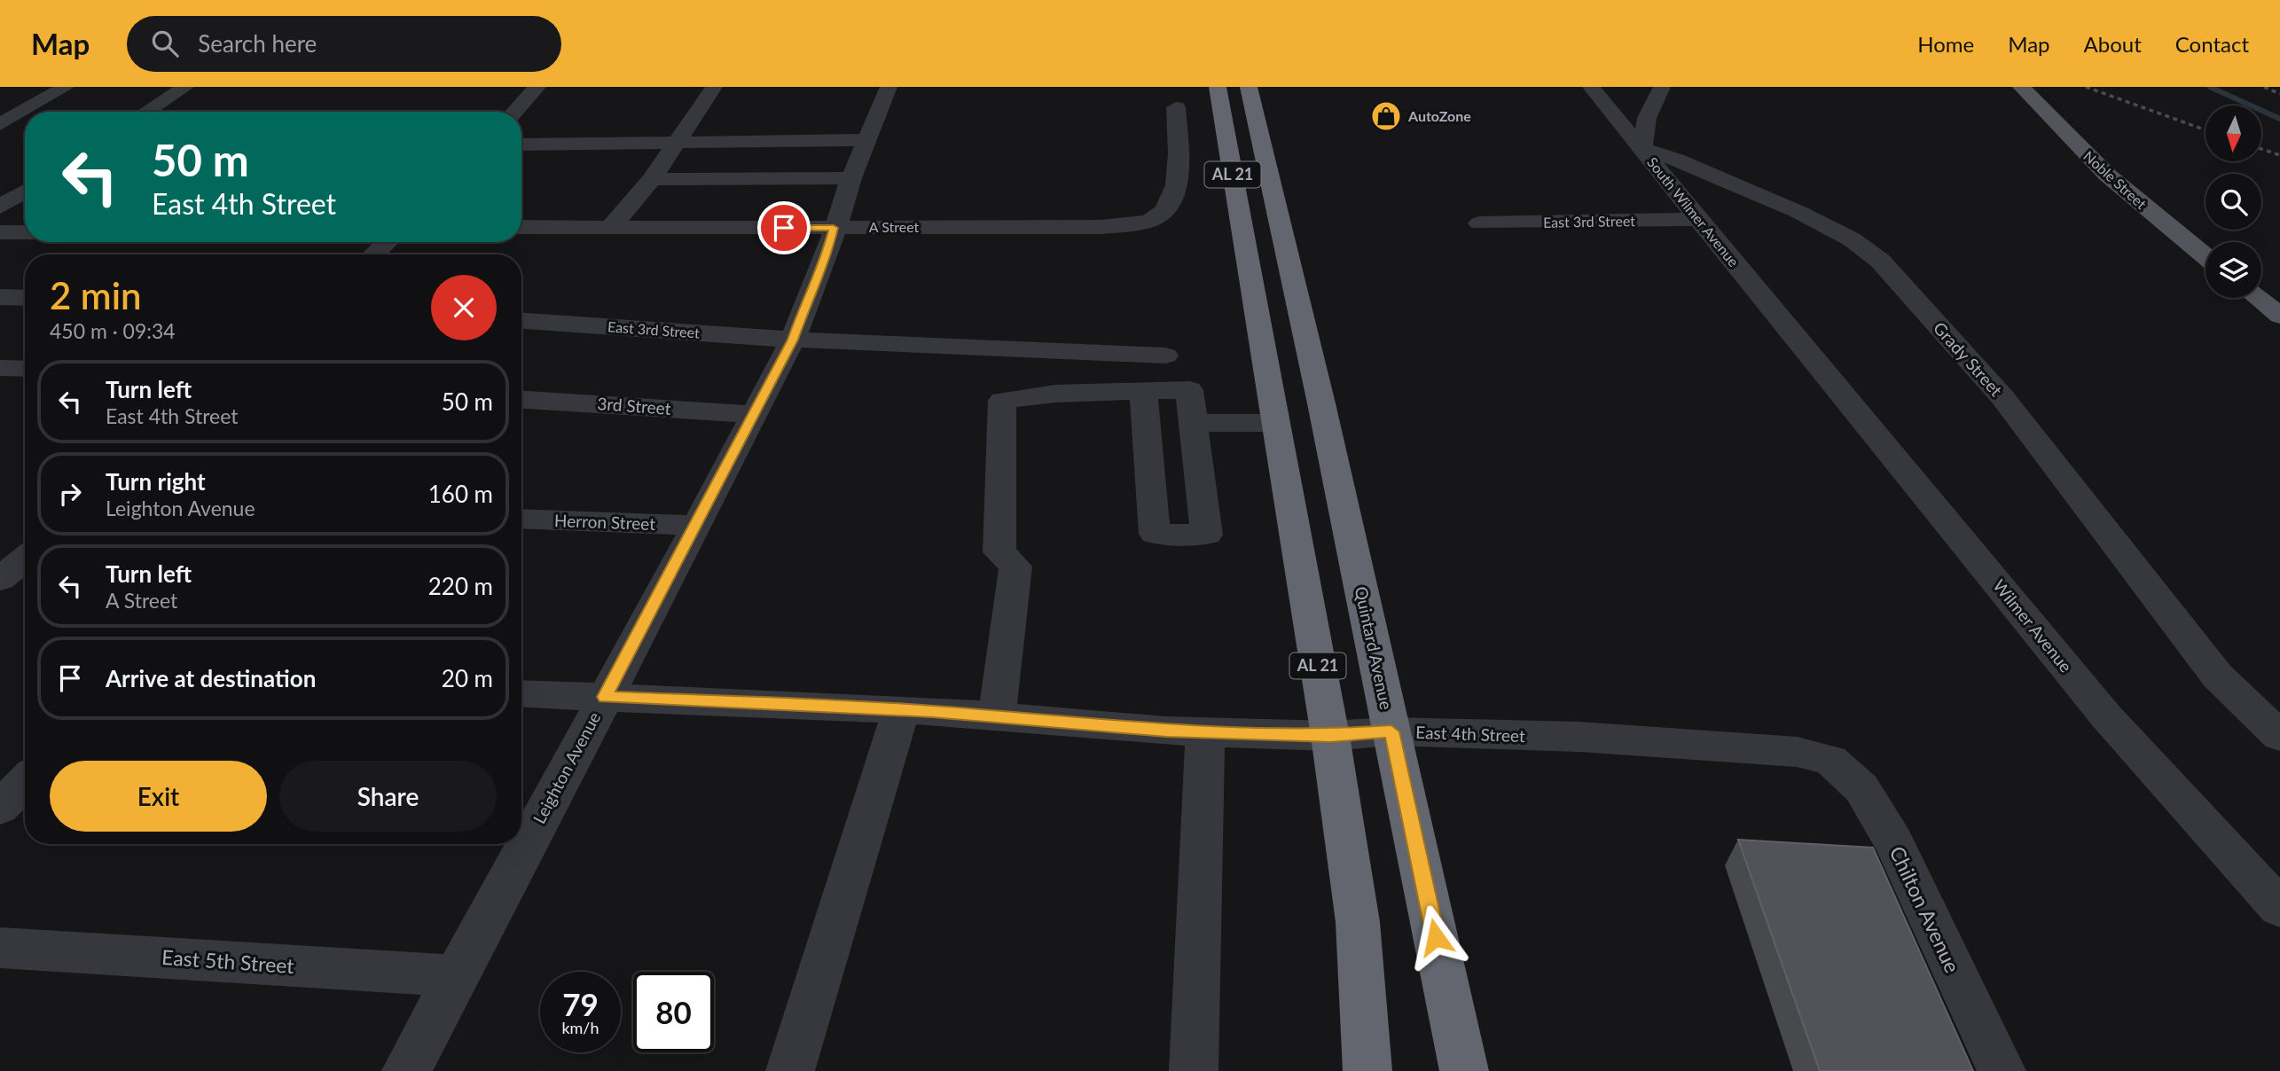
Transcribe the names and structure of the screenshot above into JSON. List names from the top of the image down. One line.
{"streets":{"highway":["AL 21","Quintard Avenue"],"main road":["Noble Street"],"street":["South Wilmer Avenue","East 3rd Street","A Street","Grady Street","3rd Street","Herron Street","Wilmer Avenue","East 4th Street","Leighton Avenue","Chilton Avenue","East 5th Street"]},"crossings":[["AL 21","East 4th Street"],["South Wilmer Avenue","East 3rd Street"],["South Wilmer Avenue","Grady Street"],["South Wilmer Avenue","Wilmer Avenue"],["East 3rd Street","Leighton Avenue"],["A Street","Leighton Avenue"],["3rd Street","Leighton Avenue"],["Herron Street","Leighton Avenue"],["Quintard Avenue","East 4th Street"],["East 4th Street","Leighton Avenue"],["East 4th Street","Chilton Avenue"],["Leighton Avenue","East 5th Street"]],"places":{"shop":["AutoZone"]},"north":"bottom","page":{"header":"Map","search":"Search here","nav":["Home","Map","About","Contact"],"turn":["50 m","East 4th Street"],"heading":["2 min","450 m · 09:34"],"list":[{"name":"Turn left","note":"East 4th Street","value":"50 m"},{"name":"Turn right","note":"Leighton Avenue","value":"160 m"},{"name":"Turn left","note":"A Street","value":"220 m"},{"name":"Arrive at destination","value":"20 m"}],"buttons":["Exit","Share"],"speed":"79 km/h","limit":"80"}}
